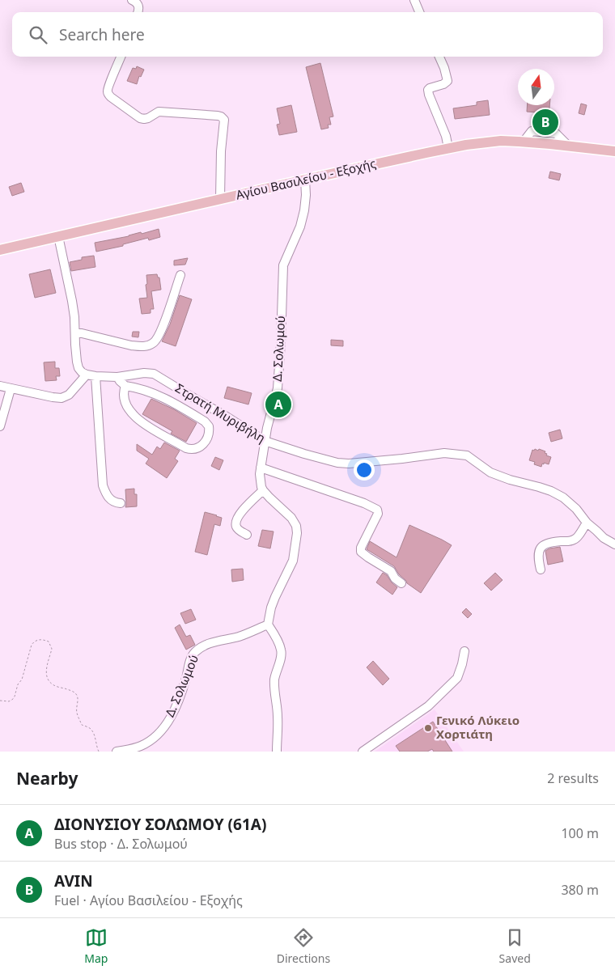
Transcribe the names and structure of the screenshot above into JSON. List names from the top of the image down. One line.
{"streets":{"main road":["Αγίου Βασιλείου - Εξοχής"],"street":["Δ. Σολωμού","Στρατή Μυριβήλη"]},"crossings":[["Αγίου Βασιλείου - Εξοχής","Δ. Σολωμού"],["Δ. Σολωμού","Στρατή Μυριβήλη"]],"places":["Γενικό Λύκειο Χορτιάτη"],"north":"top","page":{"search":"Search here","pins":["B","A"],"heading":["Nearby","2 results"],"list":[{"mark":"A","name":"ΔΙΟΝΥΣΙΟΥ ΣΟΛΩΜΟΥ (61Α)","note":"Bus stop · Δ. Σολωμού","value":"100 m"},{"mark":"B","name":"AVIN","note":"Fuel · Αγίου Βασιλείου - Εξοχής","value":"380 m"}],"nav":["Map","Directions","Saved"]}}
